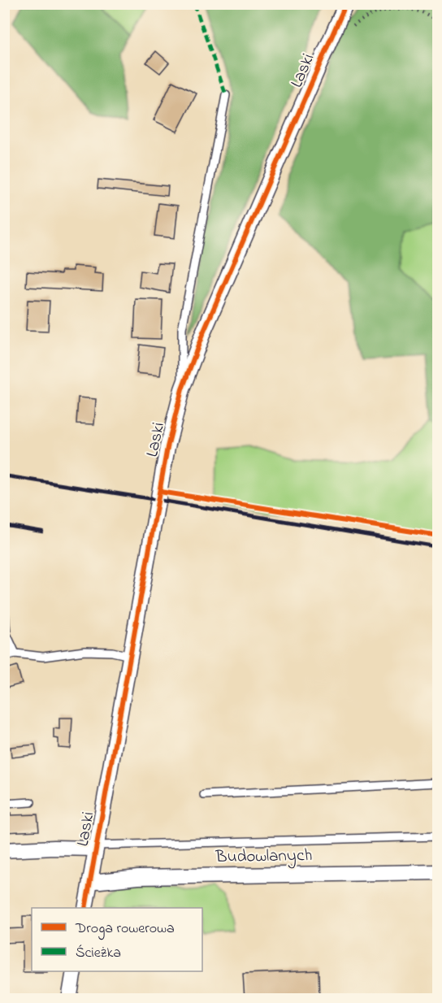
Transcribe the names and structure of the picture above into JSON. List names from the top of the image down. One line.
{"streets":{"street":["Laski","Budowlanych"]},"crossings":[["Laski","Budowlanych"]],"legend":["Droga rowerowa","Ścieżka"]}
